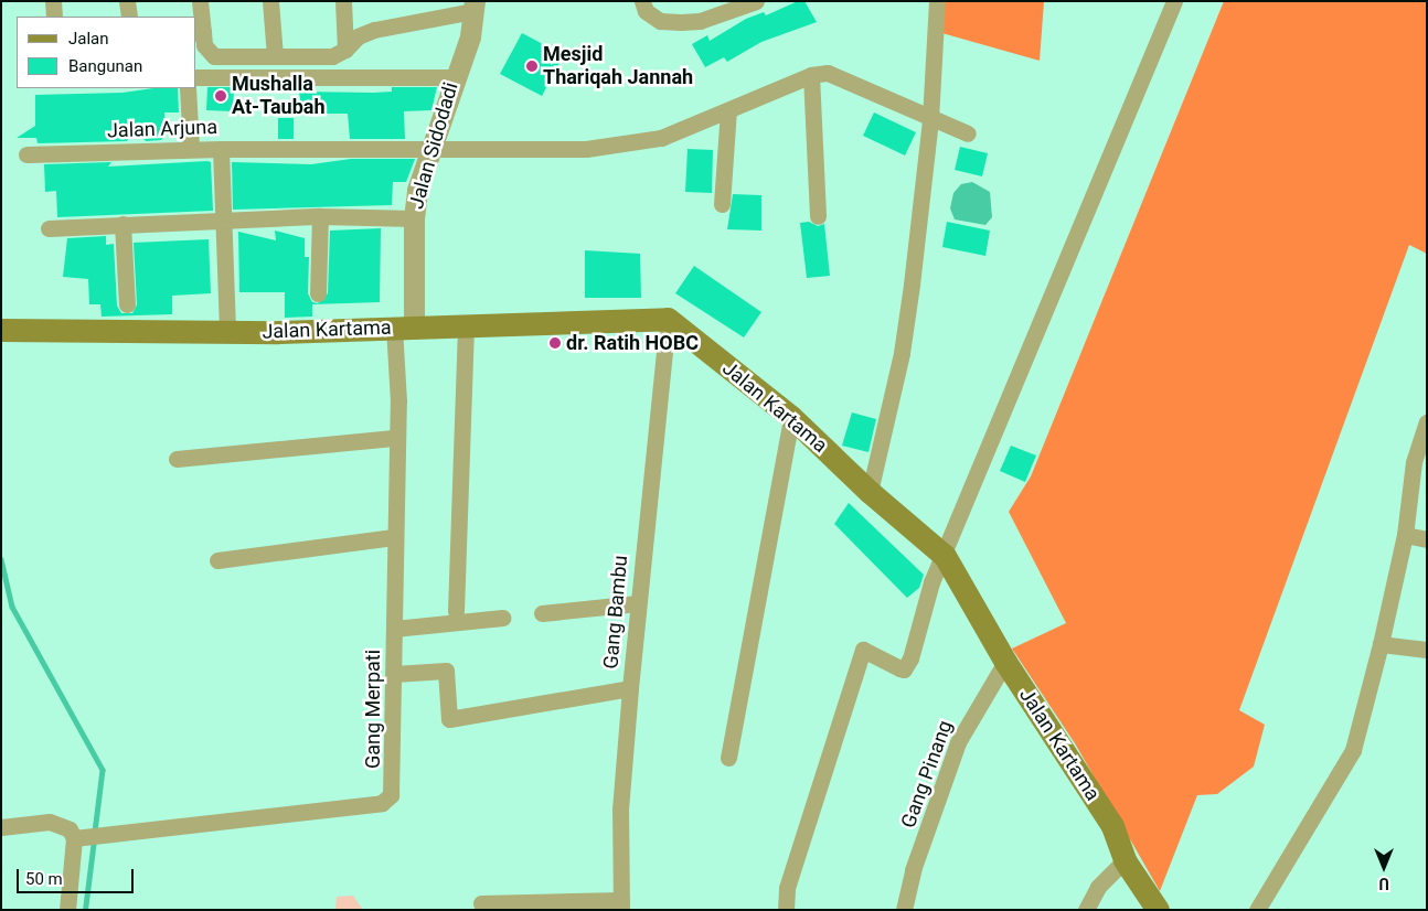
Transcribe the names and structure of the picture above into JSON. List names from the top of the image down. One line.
{"streets":{"main road":["Jalan Kartama"],"street":["Jalan Arjuna","Jalan Sidodadi","Gang Bambu","Gang Merpati","Gang Pinang"]},"crossings":[["Jalan Arjuna","Jalan Sidodadi"],["Jalan Sidodadi","Jalan Kartama"],["Jalan Sidodadi","Gang Merpati"],["Jalan Kartama","Gang Bambu"],["Jalan Kartama","Gang Merpati"],["Jalan Kartama","Gang Pinang"]],"places":["Mesjid Thariqah Jannah","Mushalla At-Taubah","dr. Ratih HOBC"],"legend":["Jalan","Bangunan"],"scale_bar":"50 m","north":"bottom"}
